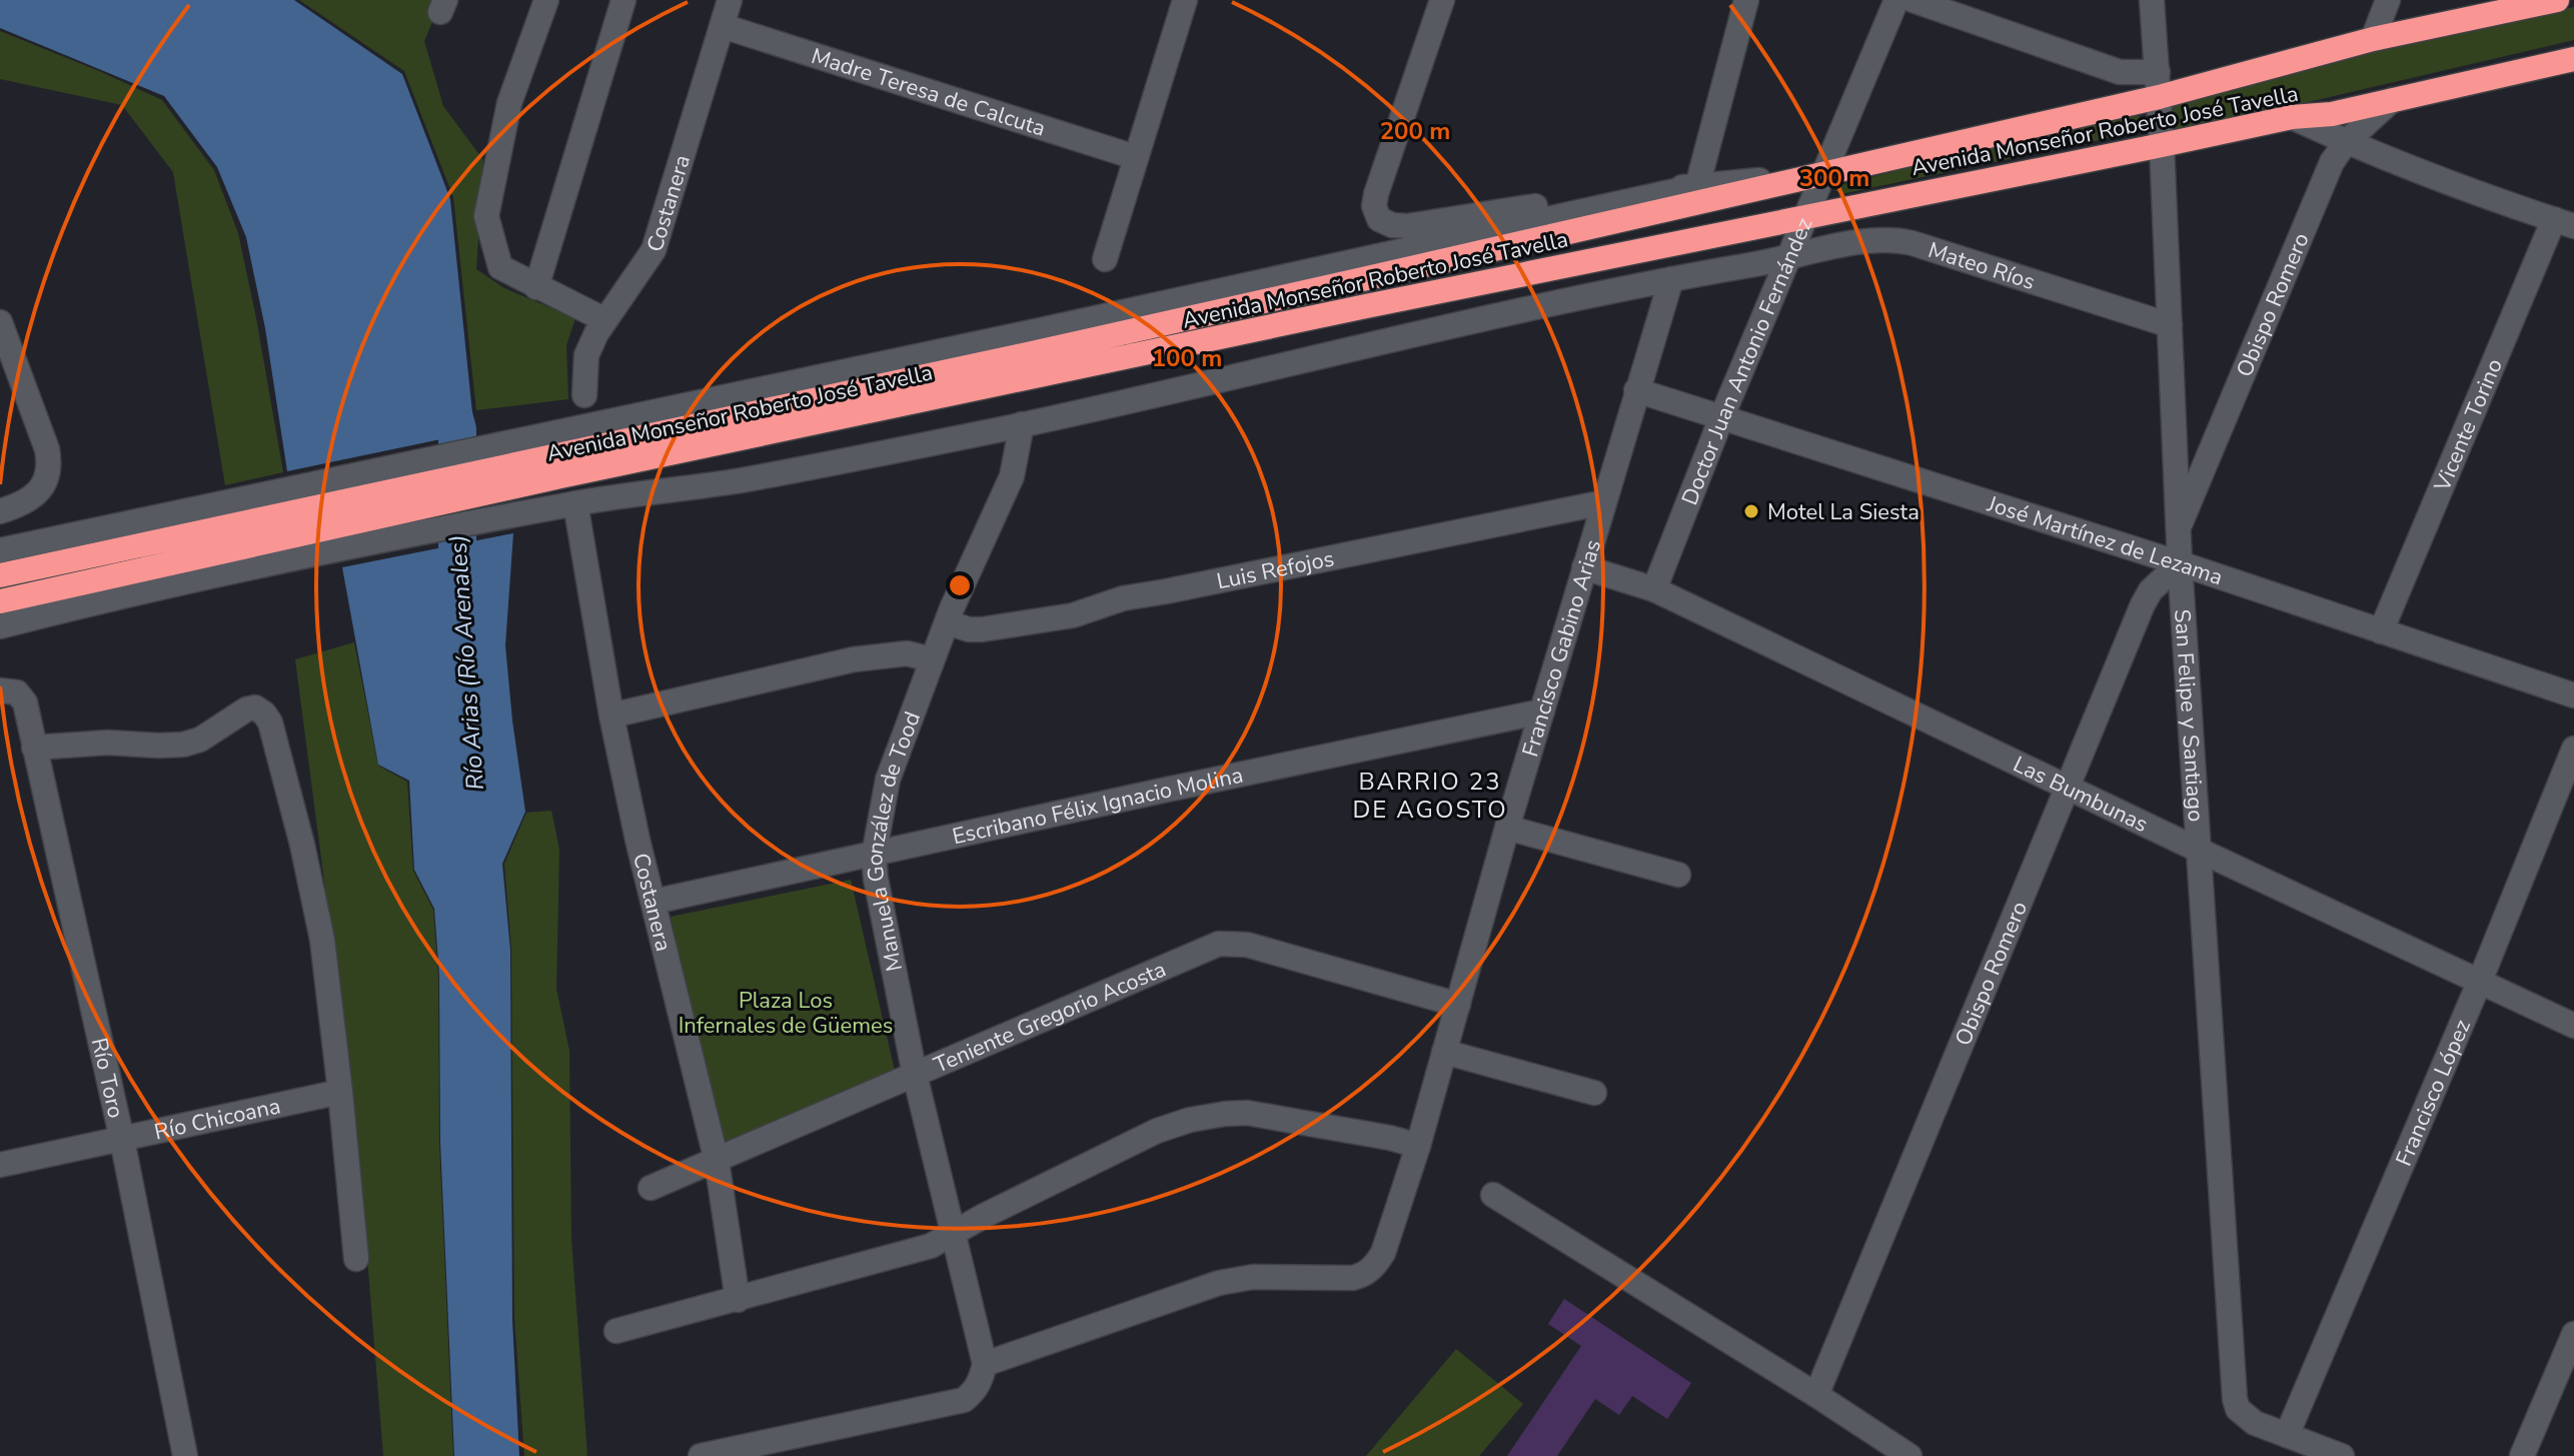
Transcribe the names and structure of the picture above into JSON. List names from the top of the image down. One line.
{"streets":{"highway":["Avenida Monseñor Roberto José Tavella"],"street":["Madre Teresa de Calcuta","Costanera","Mateo Ríos","Obispo Romero","Doctor Juan Antonio Fernández","Vicente Torino","José Martínez de Lezama","Luis Refojos","Francisco Gabino Arias","San Felipe y Santiago","Las Bumbunas","Escribano Félix Ignacio Molina","Manuela González de Tood","Teniente Gregorio Acosta","Río Toro","Francisco López","Río Chicoana"]},"crossings":[["Madre Teresa de Calcuta","Costanera"],["Avenida Monseñor Roberto José Tavella","Mateo Ríos"],["Avenida Monseñor Roberto José Tavella","Obispo Romero"],["Avenida Monseñor Roberto José Tavella","Doctor Juan Antonio Fernández"],["Avenida Monseñor Roberto José Tavella","San Felipe y Santiago"],["Costanera","Mateo Ríos"],["Costanera","Escribano Félix Ignacio Molina"],["Costanera","Teniente Gregorio Acosta"],["Mateo Ríos","Doctor Juan Antonio Fernández"],["Mateo Ríos","Francisco Gabino Arias"],["Mateo Ríos","San Felipe y Santiago"],["Mateo Ríos","Manuela González de Tood"],["Obispo Romero","José Martínez de Lezama"],["Obispo Romero","San Felipe y Santiago"],["Obispo Romero","Las Bumbunas"],["Doctor Juan Antonio Fernández","José Martínez de Lezama"],["Doctor Juan Antonio Fernández","Las Bumbunas"],["Vicente Torino","José Martínez de Lezama"],["José Martínez de Lezama","Francisco Gabino Arias"],["José Martínez de Lezama","San Felipe y Santiago"],["Luis Refojos","Francisco Gabino Arias"],["Luis Refojos","Manuela González de Tood"],["Francisco Gabino Arias","Las Bumbunas"],["Francisco Gabino Arias","Escribano Félix Ignacio Molina"],["Francisco Gabino Arias","Manuela González de Tood"],["Francisco Gabino Arias","Teniente Gregorio Acosta"],["San Felipe y Santiago","Las Bumbunas"],["San Felipe y Santiago","Francisco López"],["Las Bumbunas","Francisco López"],["Escribano Félix Ignacio Molina","Manuela González de Tood"],["Manuela González de Tood","Teniente Gregorio Acosta"],["Río Toro","Río Chicoana"]],"districts":["BARRIO 23 DE AGOSTO"],"water":["Río Arias (Río Arenales)"],"parks":["Plaza Los Infernales de Güemes"],"places":["Motel La Siesta"],"rings":["200 m","300 m","100 m"]}
